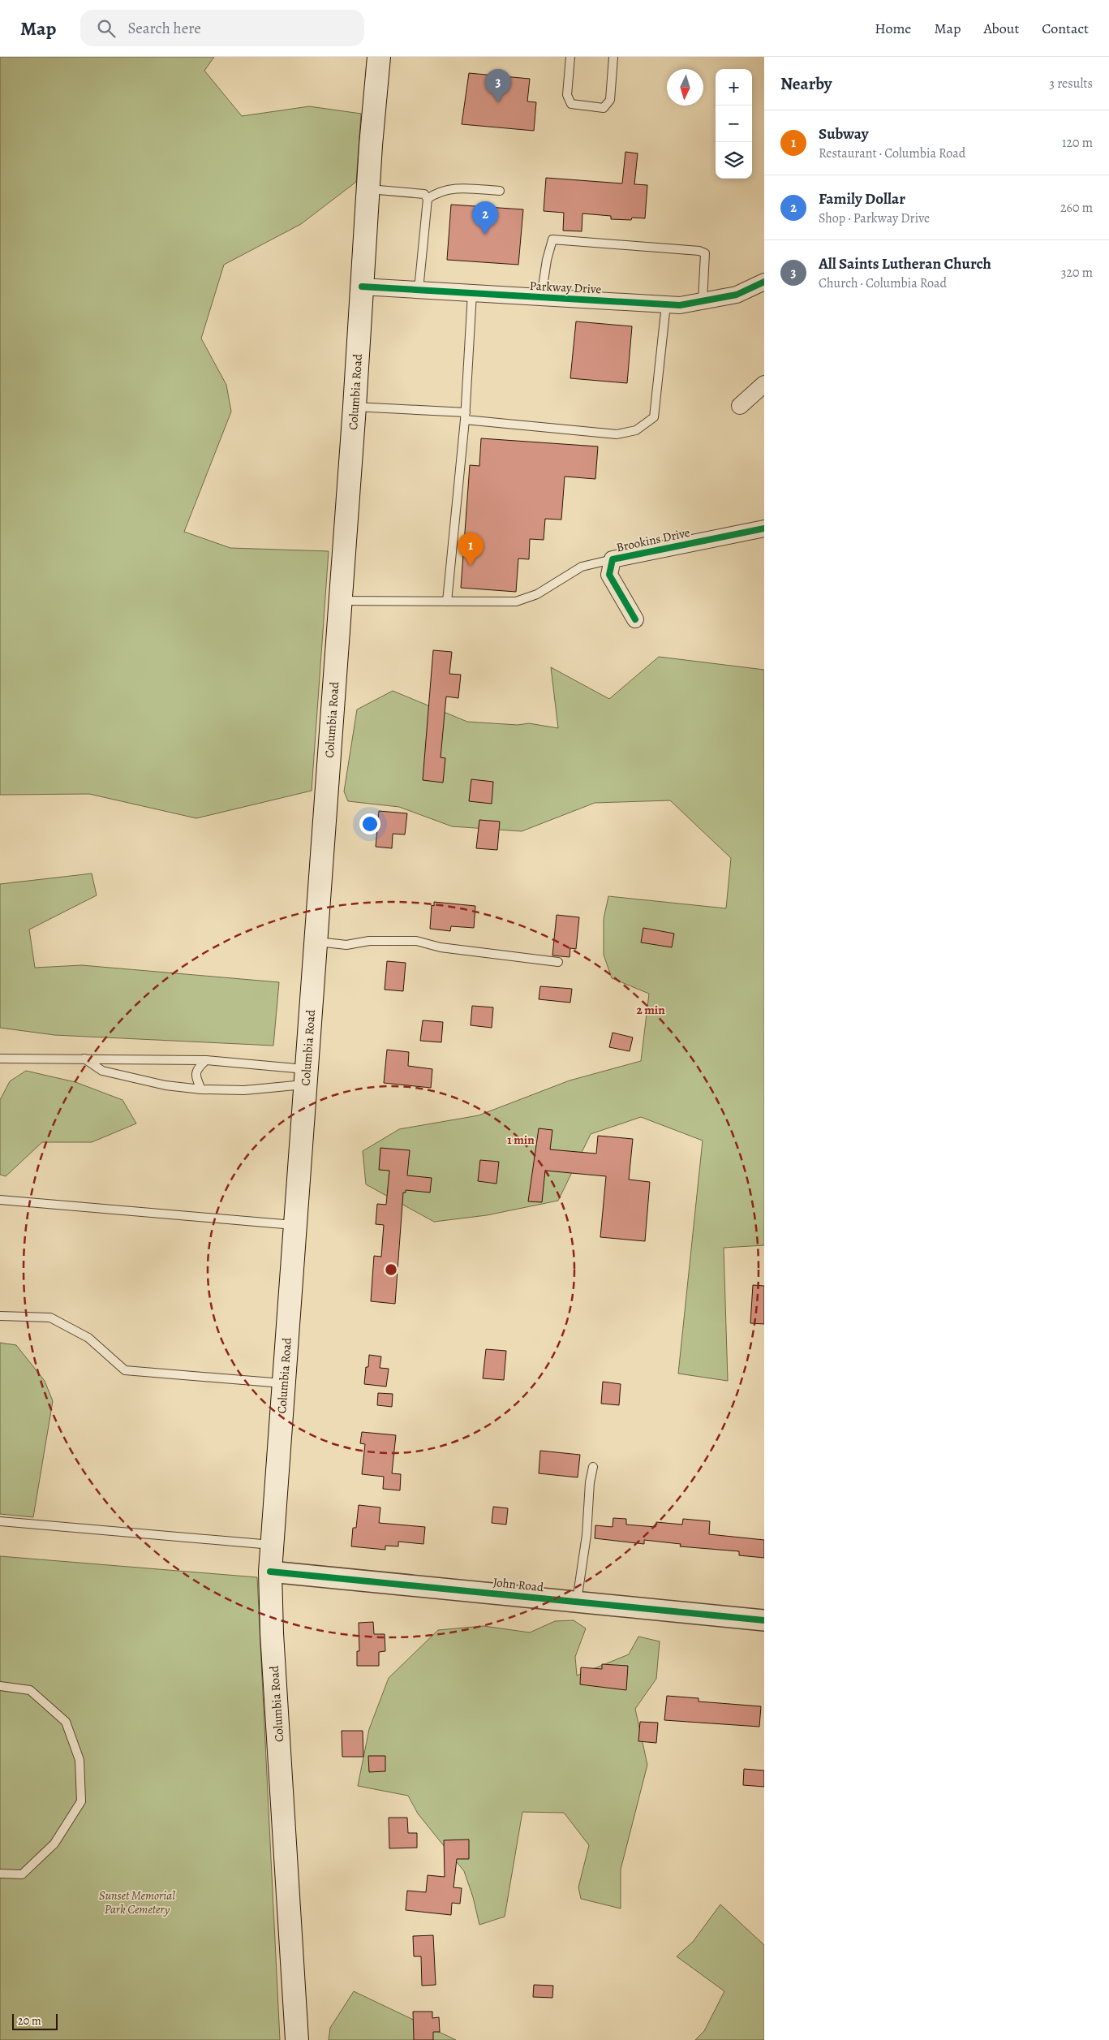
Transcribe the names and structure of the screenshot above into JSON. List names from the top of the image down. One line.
{"streets":{"main road":["Columbia Road"],"street":["Parkway Drive","Brookins Drive","John Road"]},"crossings":[["Parkway Drive","Columbia Road"],["Columbia Road","John Road"]],"parks":["Sunset Memorial Park Cemetery"],"scale_bar":"20 m","north":"bottom","page":{"header":"Map","search":"Search here","nav":["Home","Map","About","Contact"],"heading":["Nearby","3 results"],"map_buttons":["+","−"],"pins":["3","2","1"],"list":[{"mark":"1","name":"Subway","note":"Restaurant · Columbia Road","value":"120 m"},{"mark":"2","name":"Family Dollar","note":"Shop · Parkway Drive","value":"260 m"},{"mark":"3","name":"All Saints Lutheran Church","note":"Church · Columbia Road","value":"320 m"}],"scale":"20 m"},"rings":["2 min","1 min"]}
